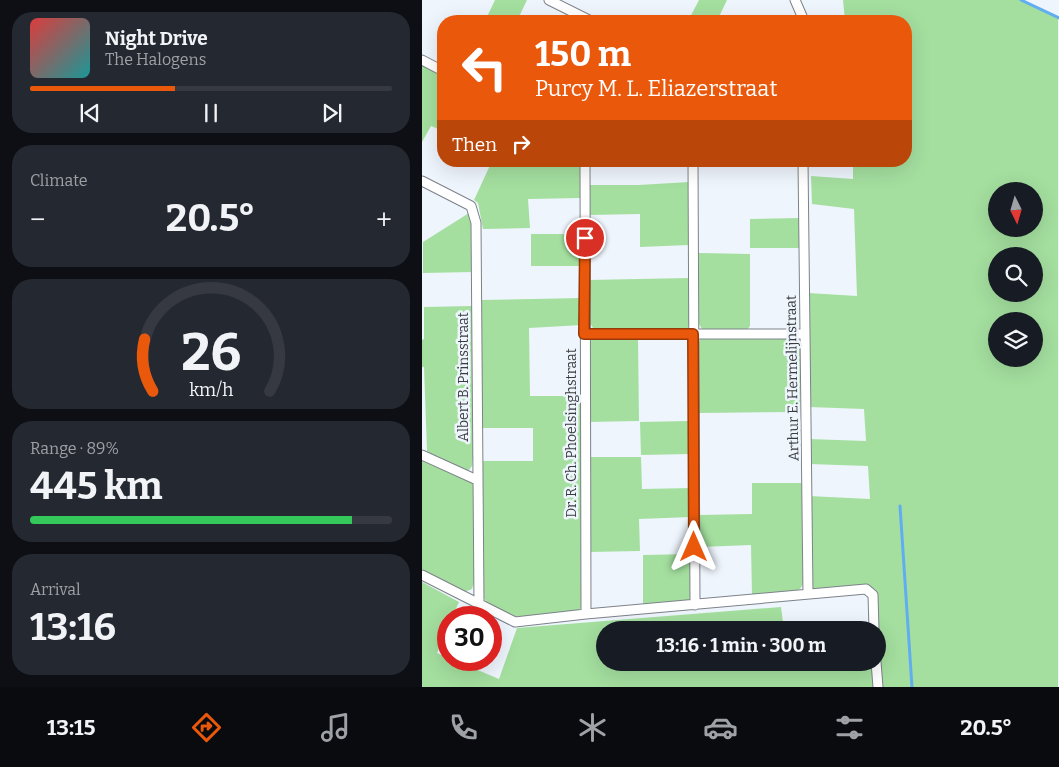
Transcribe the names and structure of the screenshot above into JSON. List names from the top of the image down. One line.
{"streets":{"street":["Albert B. Prinsstraat","Arthur E. Hermelijnstraat","Dr. R. Ch. Phoelsinghstraat"]},"north":"bottom","page":{"turn":["150 m","Purcy M. L. Eliazerstraat"],"song":["Night Drive","The Halogens"],"then":"Then","tile":["Climate",["Range · 89%","445 km"],["Arrival","13:16"]],"heat":["−","20.5°","+"],"limit":"30","trip":"13:16 · 1 min · 300 m","tabs":["13:15","20.5°"],"gauge":["26","km/h"]}}
